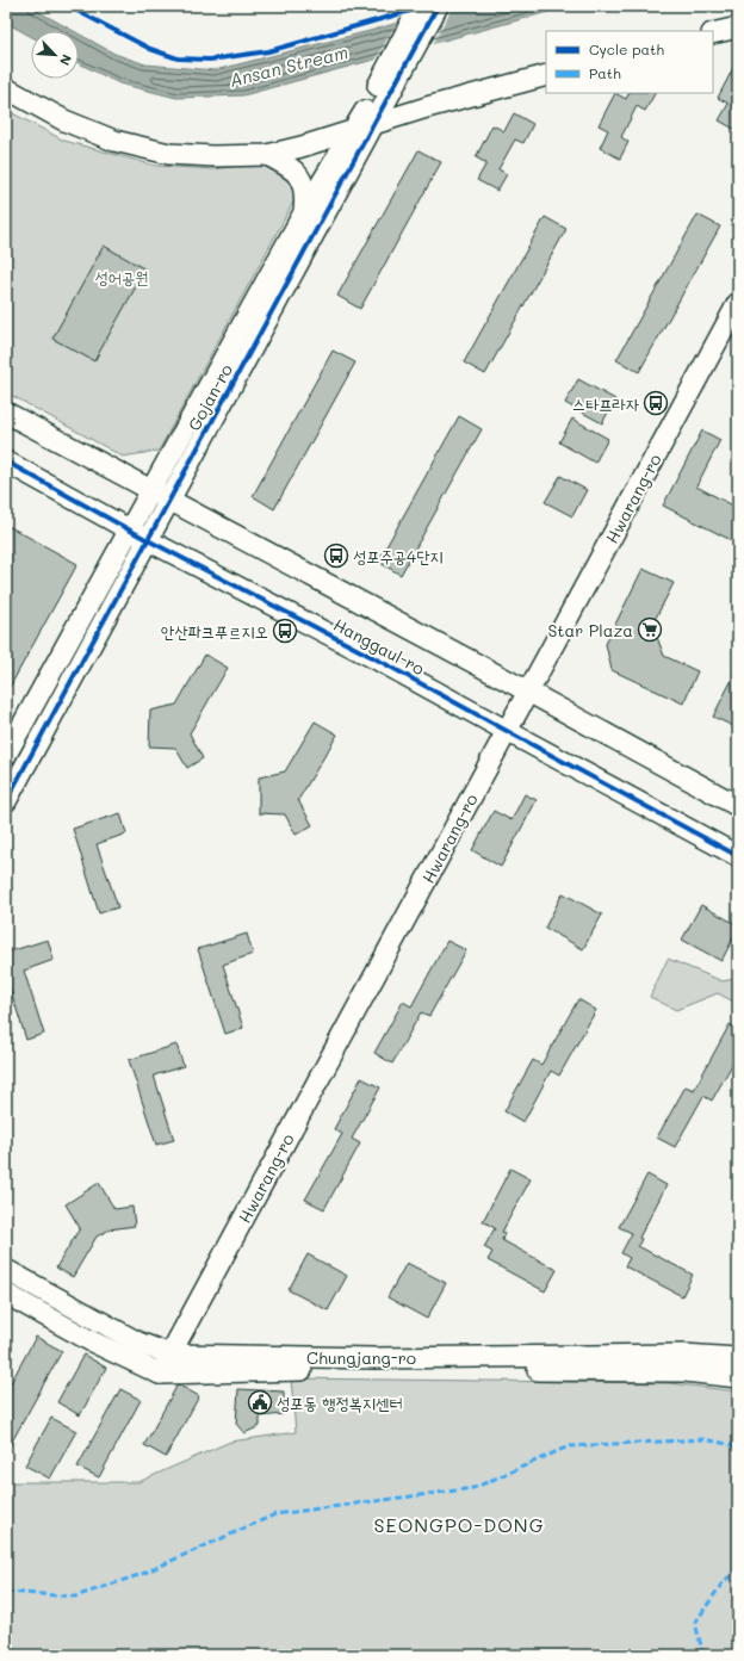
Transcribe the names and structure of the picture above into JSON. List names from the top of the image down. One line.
{"streets":{"street":["Gojan-ro","Hwarang-ro","Hanggaul-ro","Chungjang-ro"]},"crossings":[["Gojan-ro","Hanggaul-ro"],["Hwarang-ro","Hanggaul-ro"],["Hwarang-ro","Chungjang-ro"]],"districts":["SEONGPO-DONG"],"water":["Ansan Stream"],"parks":["성어공원"],"places":{"bus stop":["스타프라자","성포주공4단지","안산파크푸르지오"],"supermarket":["Star Plaza"],"public building":["성포동 행정복지센터"]},"legend":["Cycle path","Path"],"north":"bottom right"}
